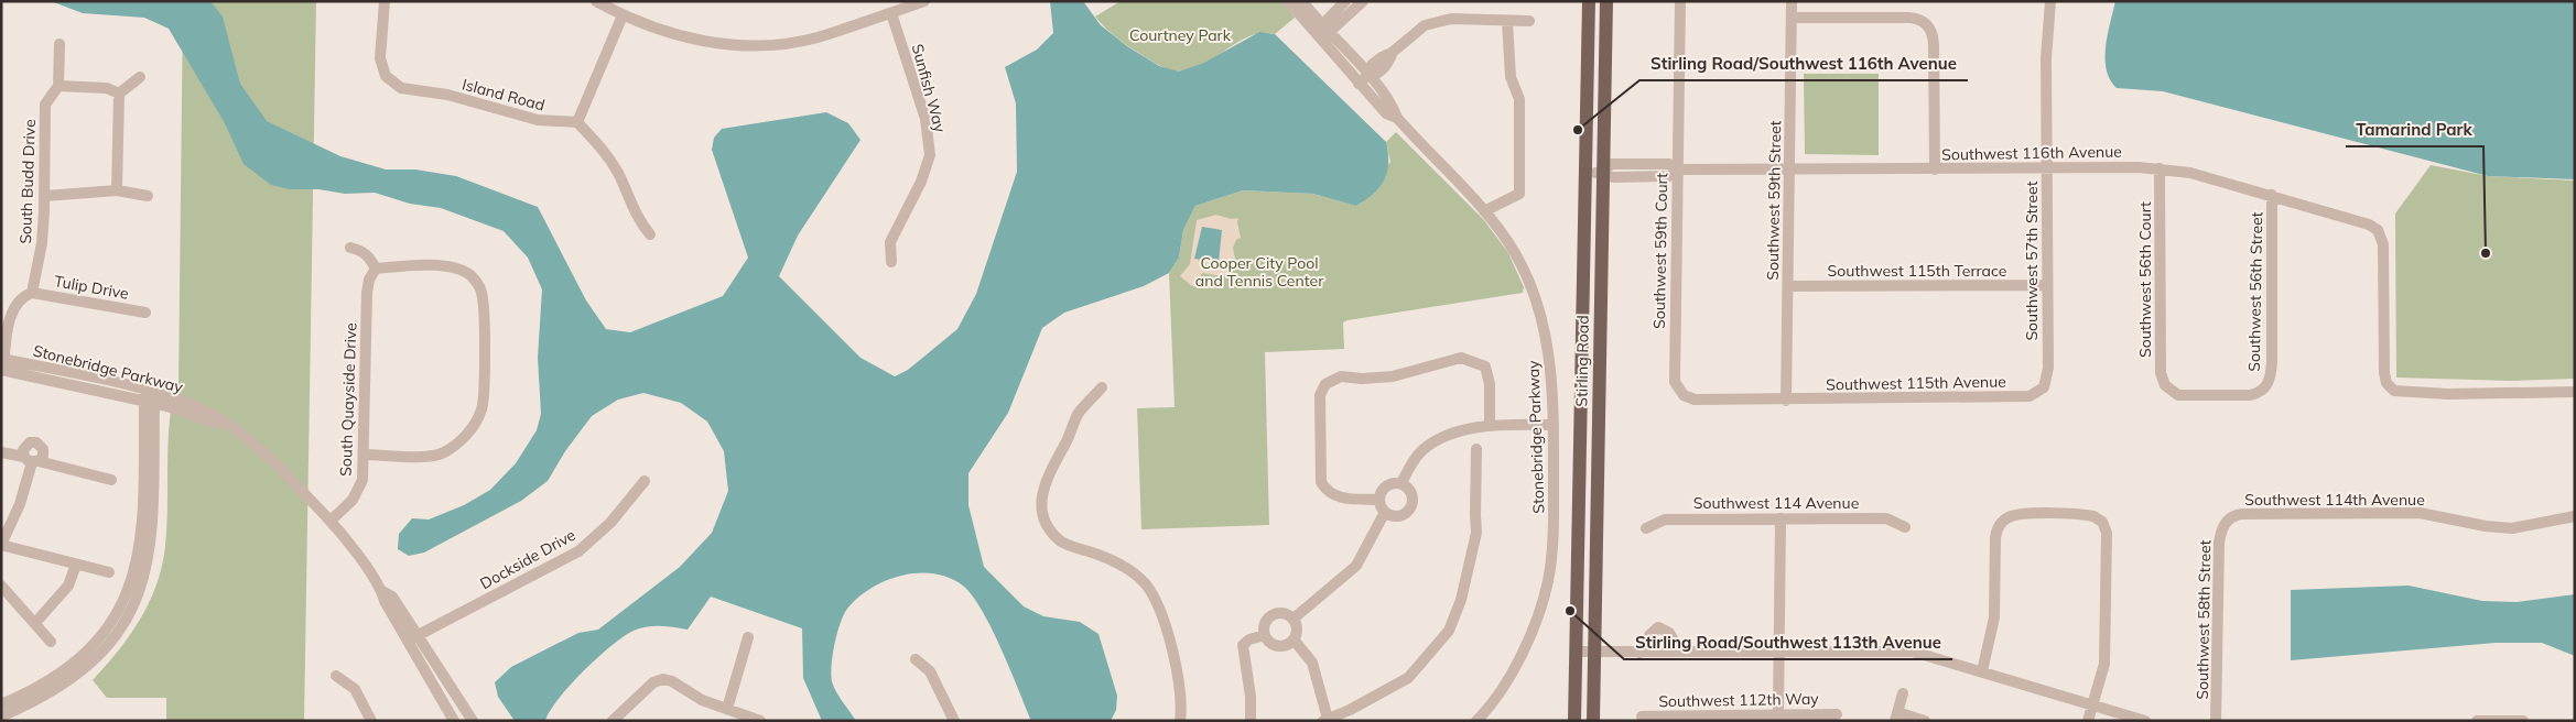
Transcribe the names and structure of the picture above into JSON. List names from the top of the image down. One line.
{"streets":{"main road":["Stirling Road"],"street":["Sunfish Way","Island Road","Southwest 116th Avenue","South Budd Drive","Southwest 59th Street","Southwest 59th Court","Southwest 57th Street","Southwest 115th Terrace","Southwest 56th Court","Tulip Drive","Southwest 56th Street","Stonebridge Parkway","Southwest 115th Avenue","South Quayside Drive","Southwest 114th Avenue","Southwest 114 Avenue","Dockside Drive","Southwest 58th Street","Southwest 112th Way"]},"crossings":[["Southwest 116th Avenue","Southwest 59th Street"],["Southwest 116th Avenue","Southwest 59th Court"],["Southwest 116th Avenue","Southwest 57th Street"],["Southwest 116th Avenue","Southwest 56th Court"],["Southwest 116th Avenue","Southwest 56th Street"],["Southwest 116th Avenue","Stirling Road"],["South Budd Drive","Tulip Drive"],["Southwest 59th Street","Southwest 59th Court"],["Southwest 59th Street","Southwest 115th Terrace"],["Southwest 59th Street","Southwest 115th Avenue"],["Southwest 59th Court","Southwest 115th Avenue"],["Southwest 57th Street","Southwest 115th Terrace"],["Southwest 57th Street","Southwest 115th Avenue"],["Southwest 56th Court","Southwest 56th Street"],["Stonebridge Parkway","South Quayside Drive"],["Stonebridge Parkway","Dockside Drive"],["Southwest 114th Avenue","Southwest 58th Street"]],"parks":["Courtney Park","Cooper City Pool and Tennis Center"],"places":["Stirling Road/Southwest 116th Avenue","Tamarind Park","Stirling Road/Southwest 113th Avenue"]}
